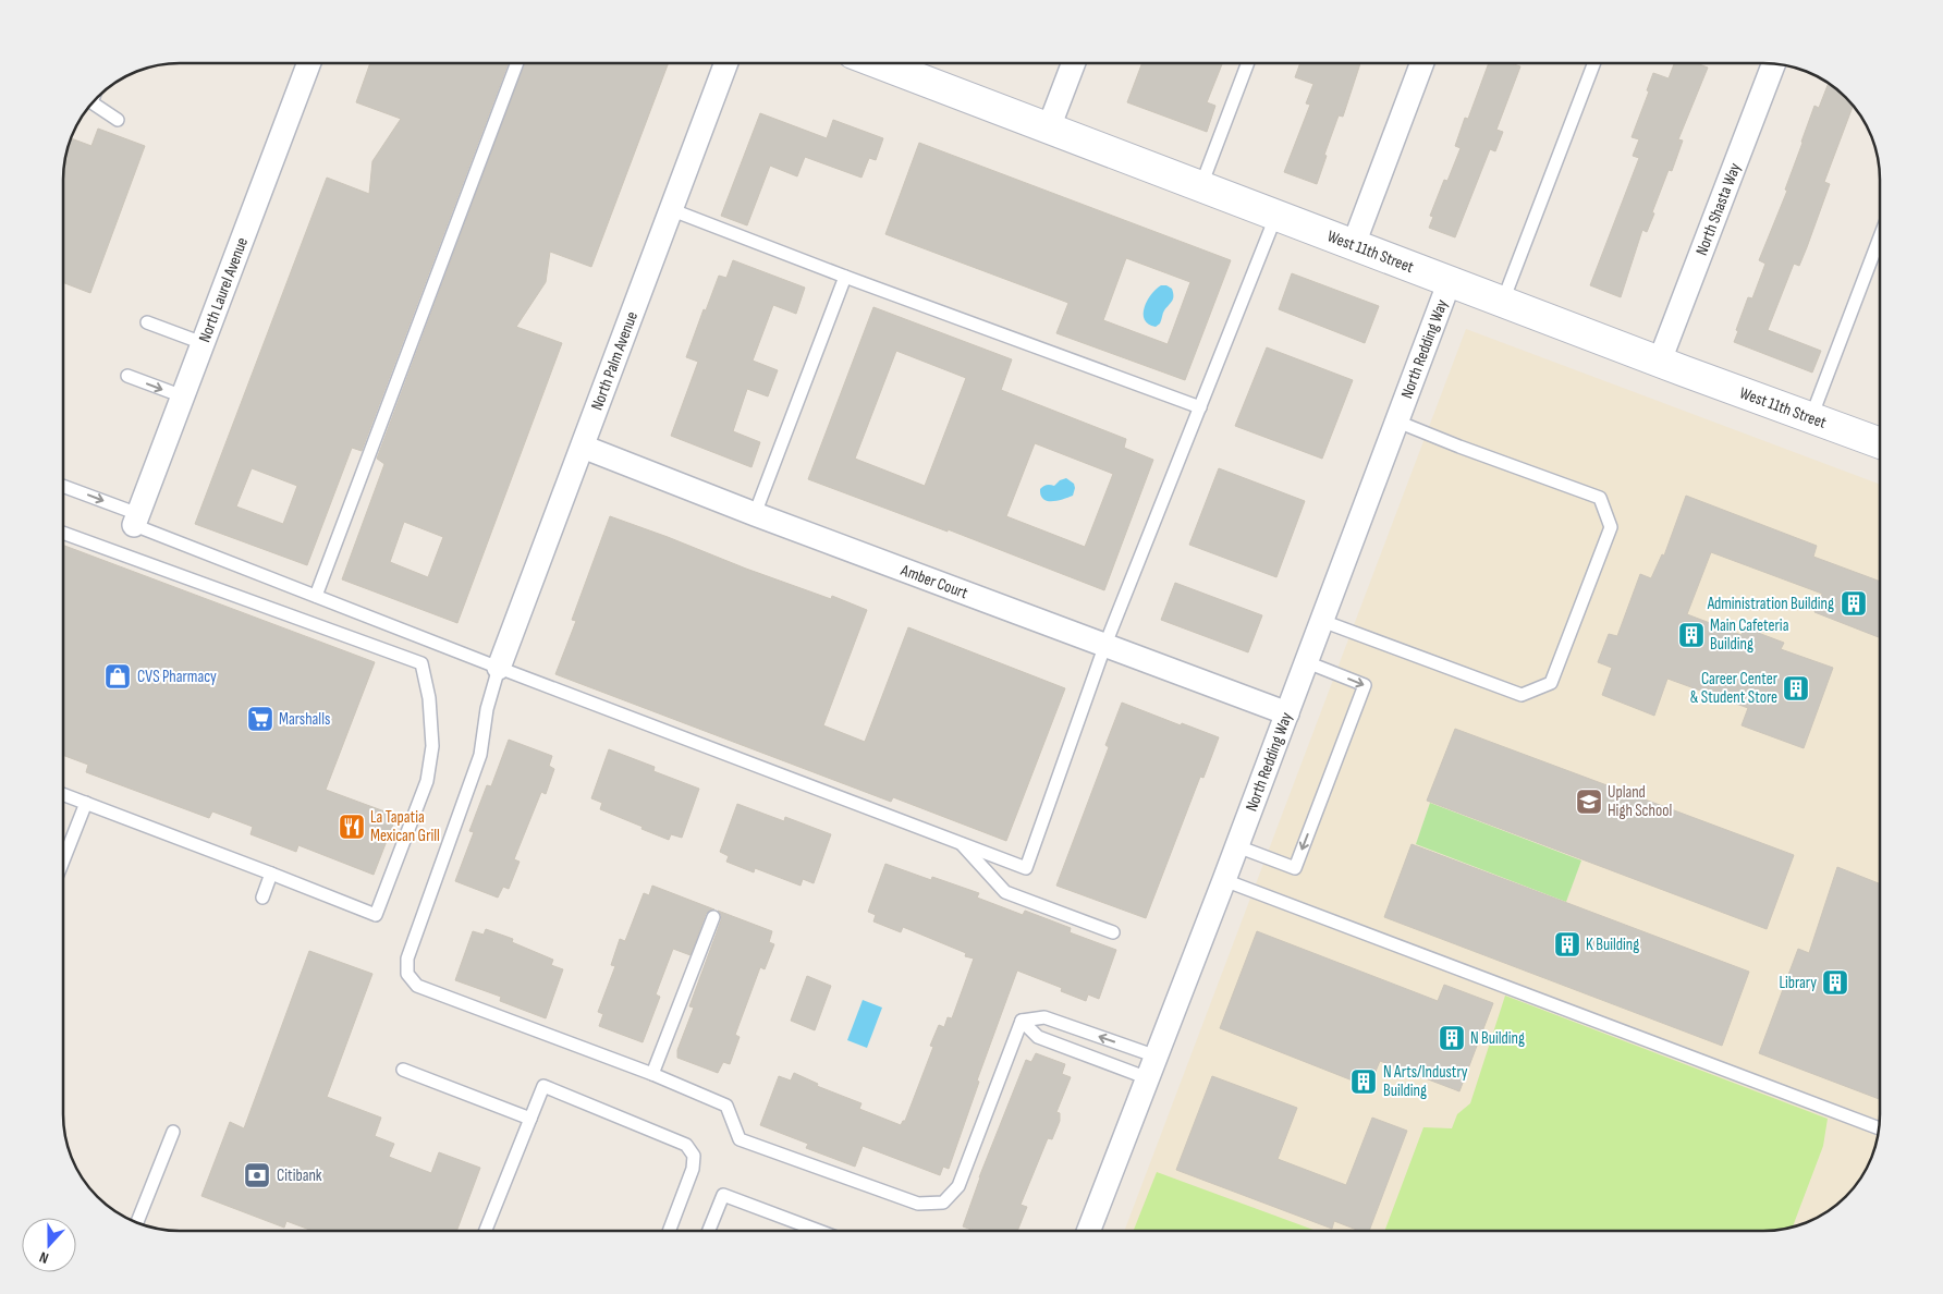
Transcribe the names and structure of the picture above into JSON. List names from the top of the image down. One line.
{"streets":{"street":["North Shasta Way","West 11th Street","North Laurel Avenue","North Redding Way","North Palm Avenue","Amber Court"]},"crossings":[["North Shasta Way","West 11th Street"],["West 11th Street","North Redding Way"],["North Redding Way","Amber Court"],["North Palm Avenue","Amber Court"]],"places":{"building":["Administration Building","Main Cafeteria Building","Career Center & Student Store","K Building","Library","N Building","N Arts/Industry Building"],"shop":["CVS Pharmacy"],"supermarket":["Marshalls"],"school or university":["Upland High School"],"restaurant":["La Tapatia Mexican Grill"],"bank":["Citibank"]},"north":"bottom"}
